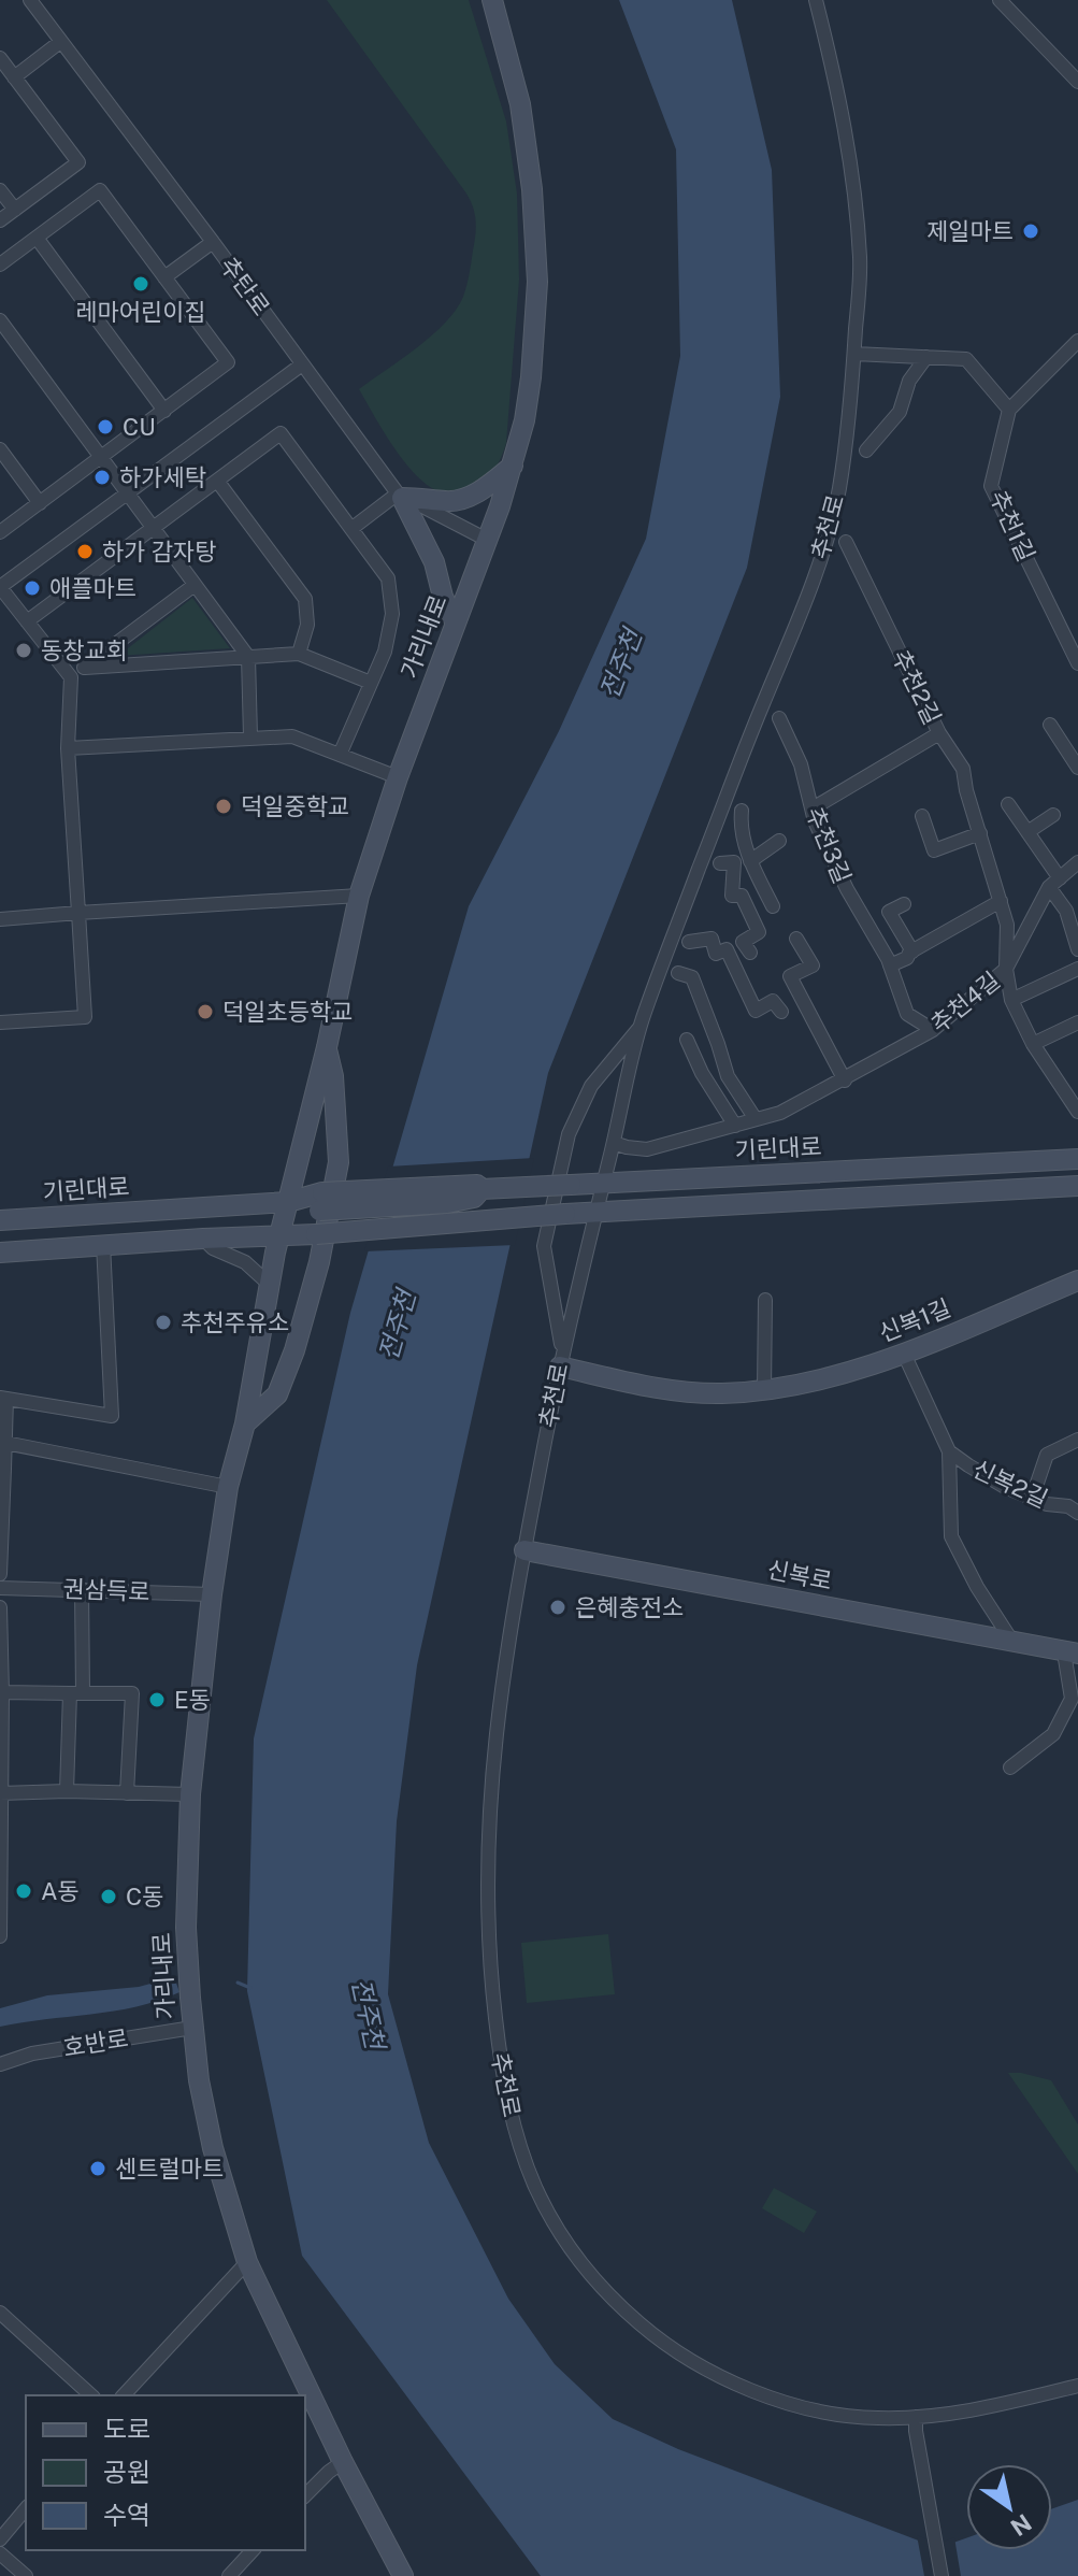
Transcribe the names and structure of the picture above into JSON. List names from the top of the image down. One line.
{"streets":{"street":["추탄로","추천1길","추천로","가리내로","추천2길","추천3길","추천4길","기린대로","신복1길","신복2길","신복로","권삼득로","호반로"]},"crossings":[["추탄로","가리내로"],["추천로","추천4길"],["추천로","기린대로"],["추천로","신복1길"],["추천로","신복로"],["가리내로","기린대로"],["가리내로","권삼득로"],["가리내로","호반로"],["추천2길","추천4길"],["추천3길","추천4길"],["신복1길","신복2길"]],"water":["전주천"],"places":["제일마트","레마어린이집","CU","하가세탁","하가 감자탕","애플마트","동창교회","덕일중학교","덕일초등학교","추천주유소","은혜충전소","E동","A동","C동","센트럴마트"],"legend":["도로","공원","수역"],"north":"bottom right"}
